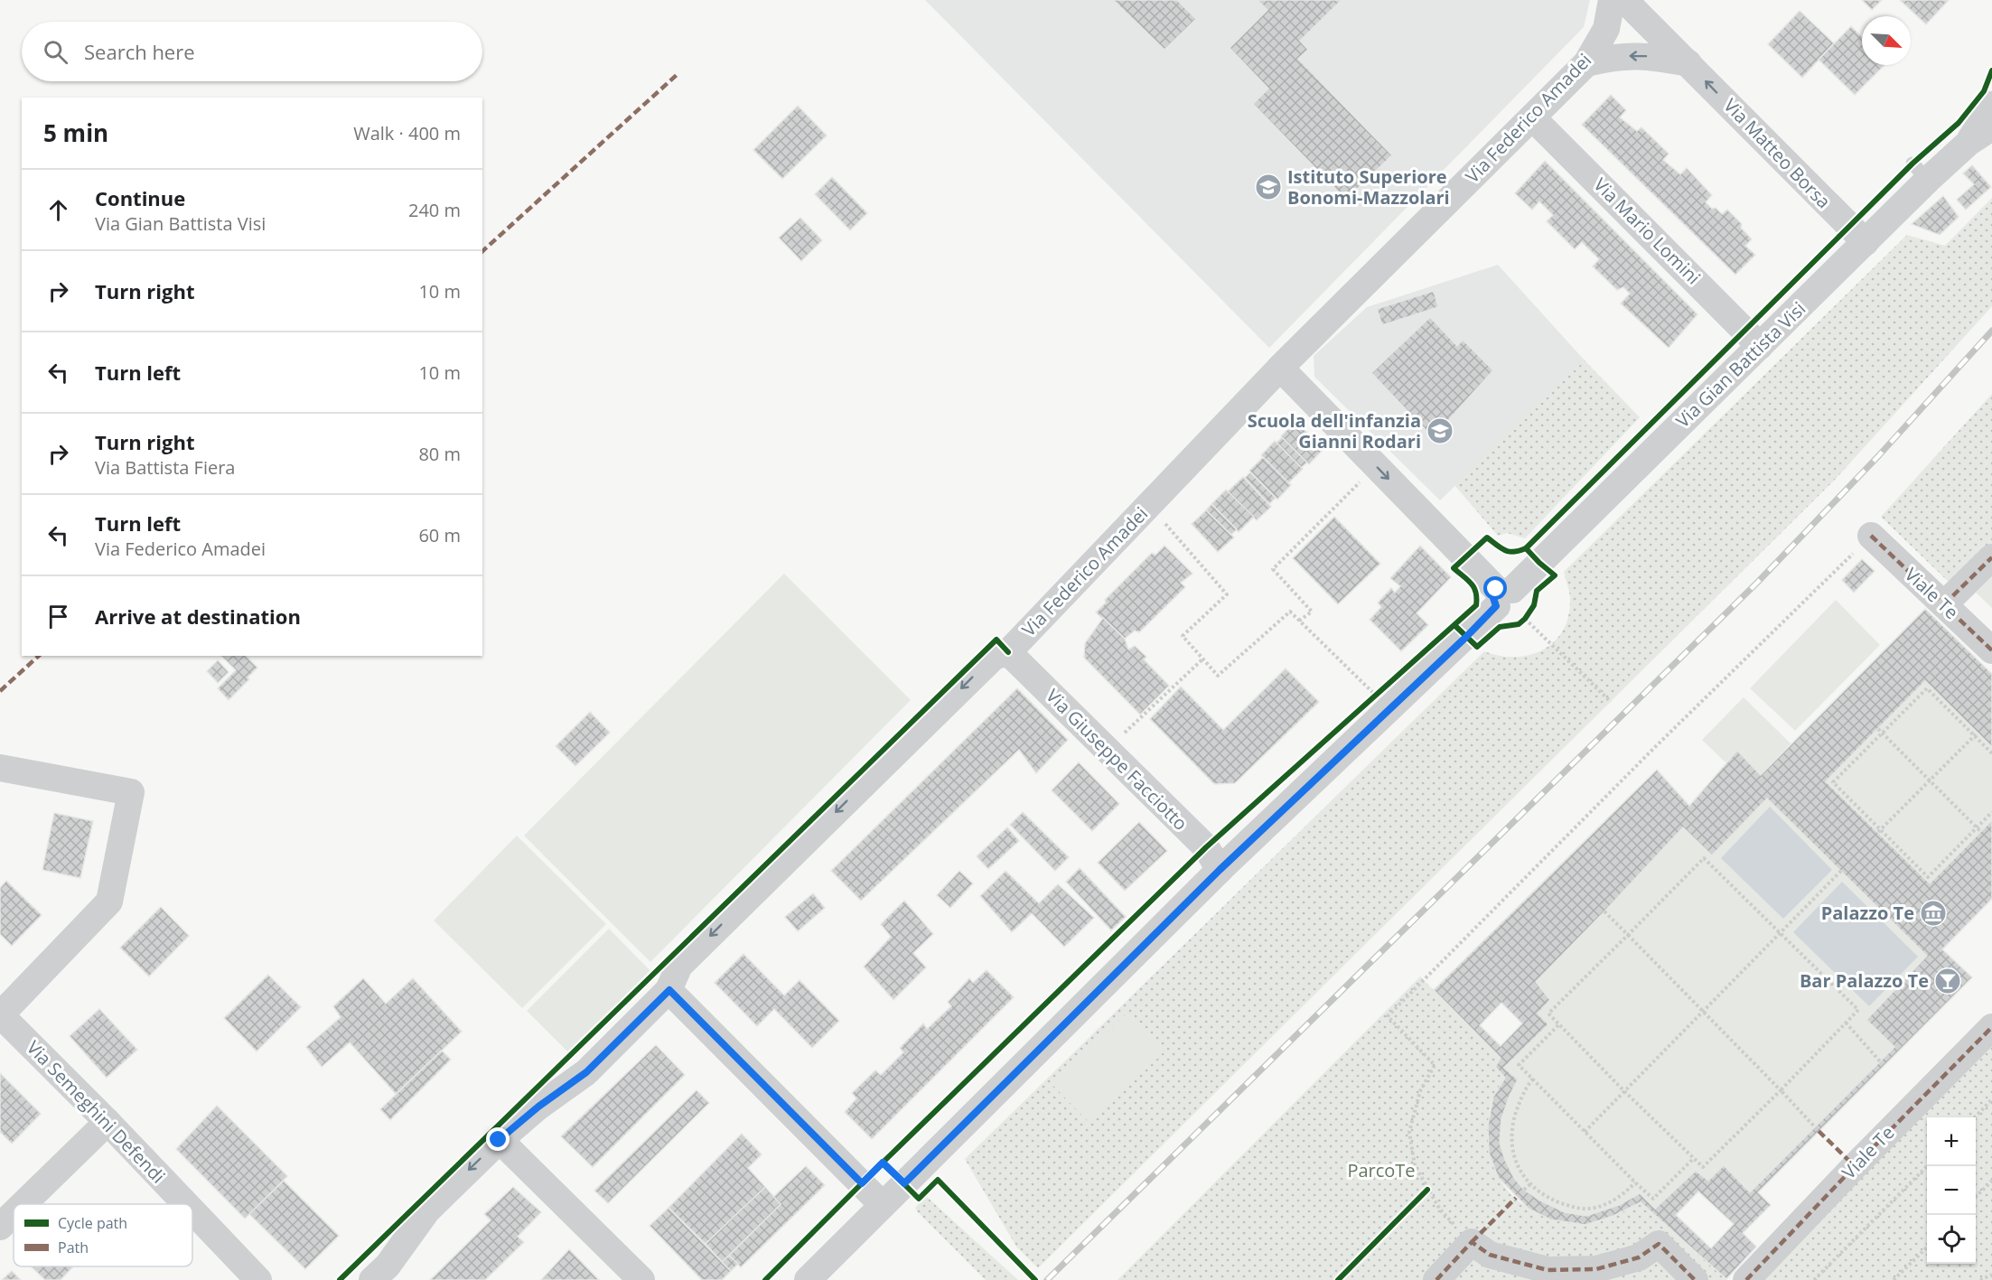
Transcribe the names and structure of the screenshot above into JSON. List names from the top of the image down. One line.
{"streets":{"street":["Via Federico Amadei","Via Matteo Borsa","Via Mario Lomini","Via Gian Battista Visi","Viale Te","Via Giuseppe Facciotto","Via Semeghini Defendi"]},"crossings":[["Via Federico Amadei","Via Mario Lomini"],["Via Federico Amadei","Via Giuseppe Facciotto"],["Via Matteo Borsa","Via Gian Battista Visi"],["Via Mario Lomini","Via Gian Battista Visi"],["Via Gian Battista Visi","Via Giuseppe Facciotto"]],"one_way":["Via Federico Amadei","Via Matteo Borsa"],"parks":["ParcoTe"],"places":{"school or university":["Istituto Superiore Bonomi-Mazzolari","Scuola dell'infanzia Gianni Rodari"],"museum":["Palazzo Te"],"bar":["Bar Palazzo Te"]},"legend":["Cycle path","Path"],"north":"bottom right","page":{"search":"Search here","heading":["5 min","Walk · 400 m"],"list":[["Continue","Via Gian Battista Visi","240 m"],["Turn right","10 m"],["Turn left","10 m"],["Turn right","Via Battista Fiera","80 m"],["Turn left","Via Federico Amadei","60 m"],"Arrive at destination"],"map_buttons":["+","−"]}}
